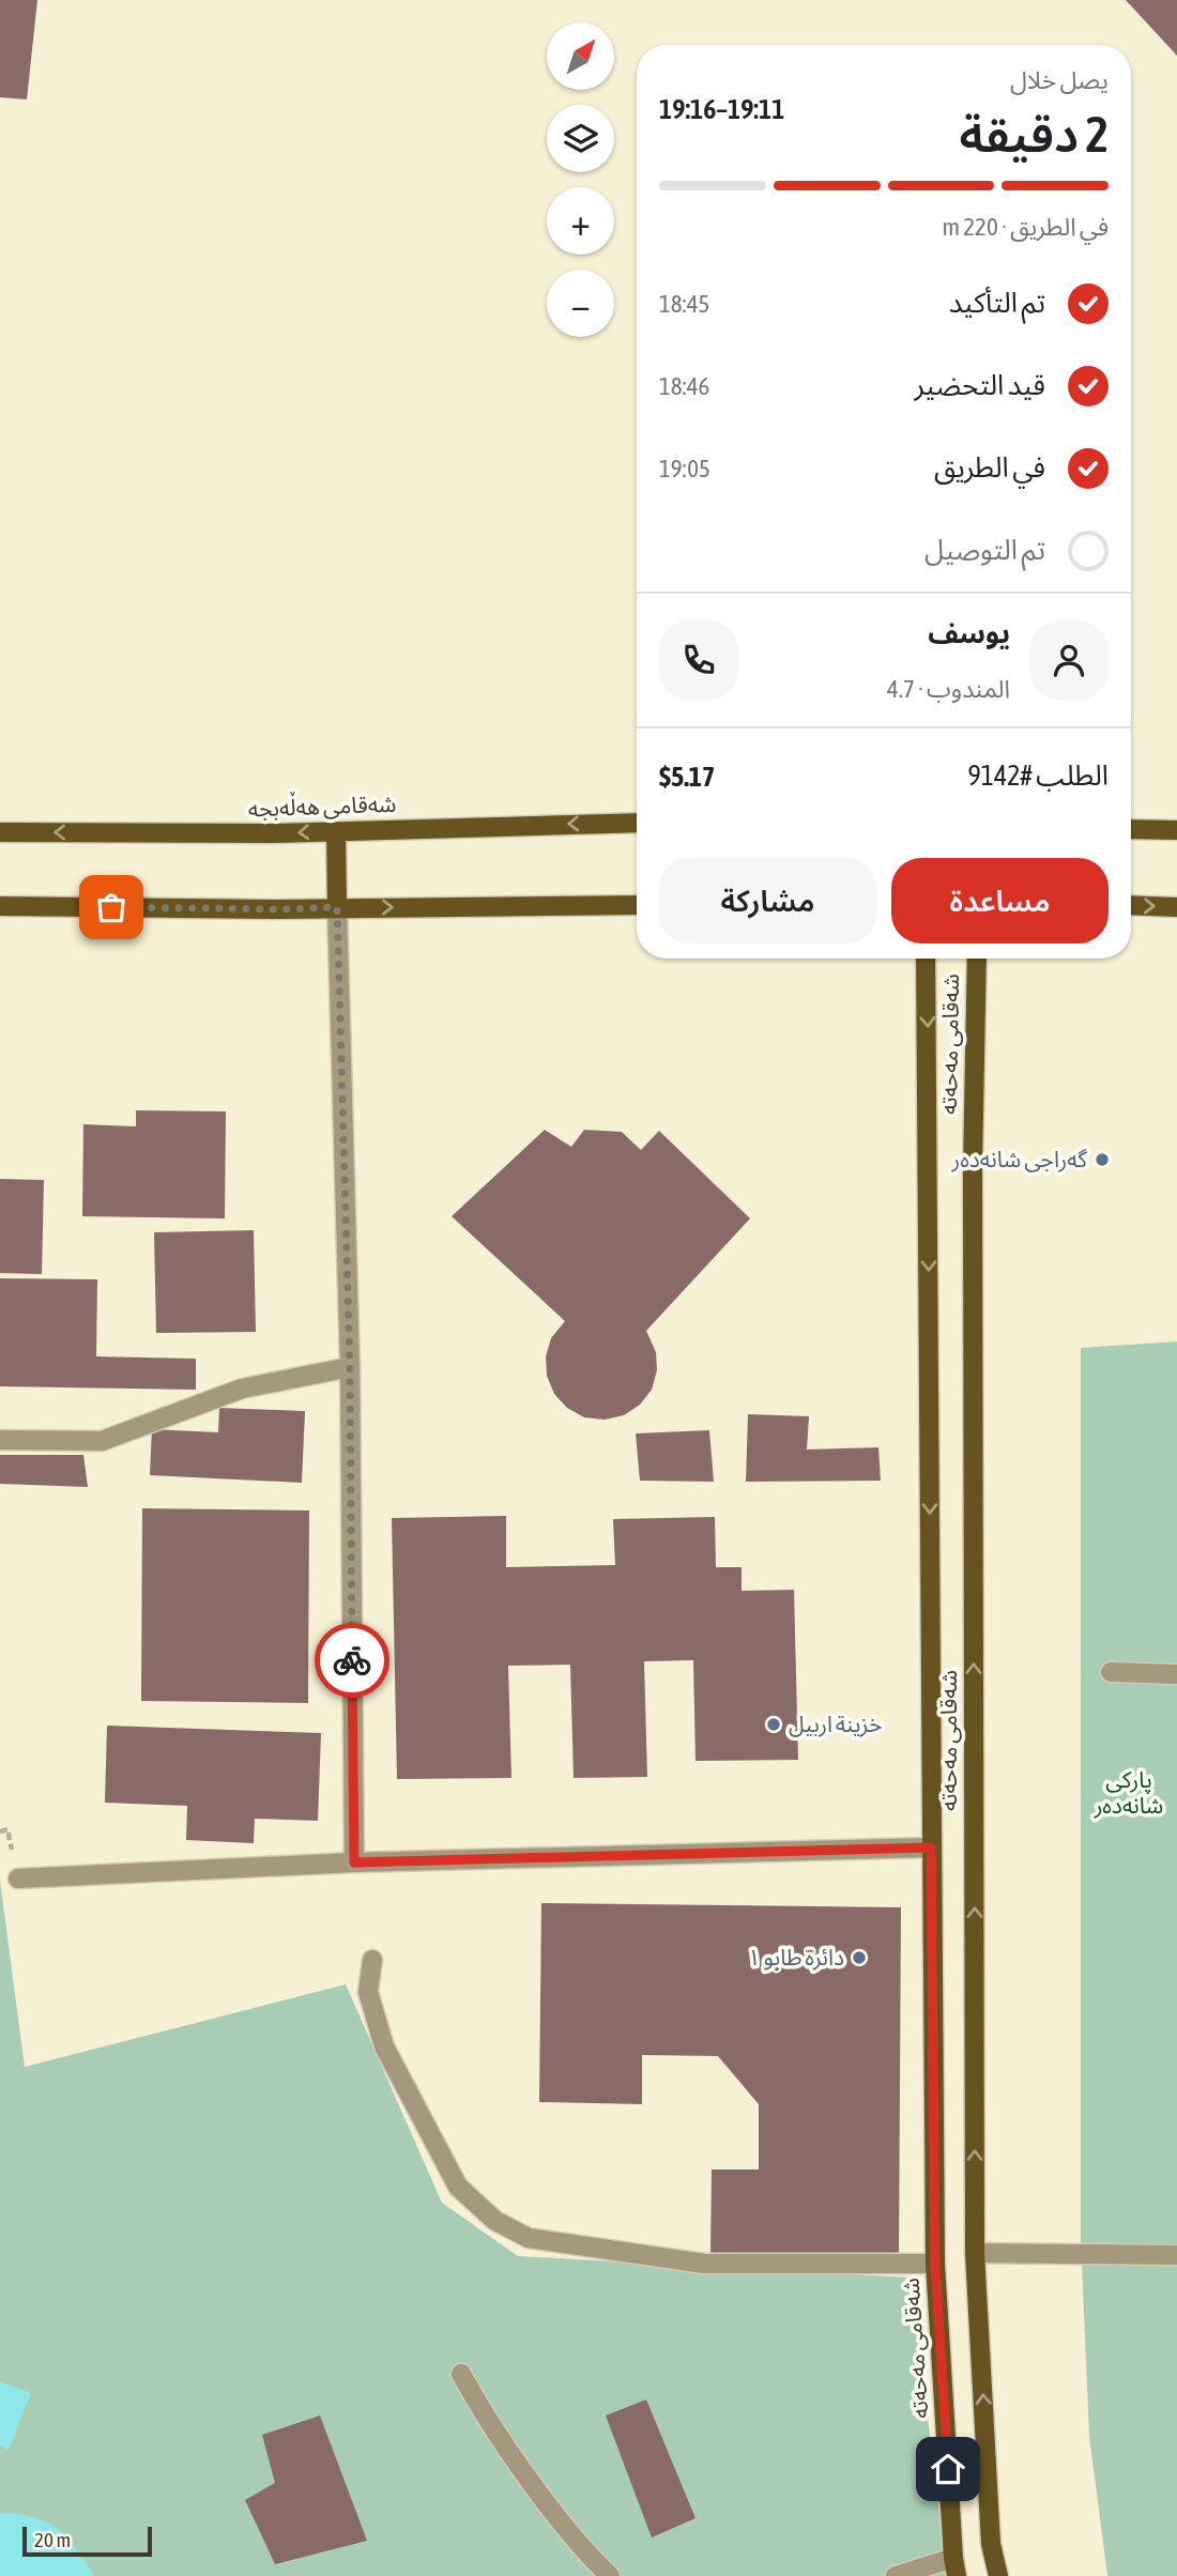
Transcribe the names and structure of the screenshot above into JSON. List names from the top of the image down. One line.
{"streets":{"main road":["شەقامی هەڵەبجە","شەقامی مەحەتە"]},"parks":["پارکی شانەدەر"],"places":["گەراجی شانەدەر","خزينة اربيل","دائرة طابو ١"],"scale_bar":"20 m","north":"top right","page":{"map_buttons":["+","−"],"heading":["2 دقيقة","يصل خلال","19:11–19:16"],"panel":["يوسف","المندوب · 4.7","الطلب #9142","$5.17"],"bar":"في الطريق · 220 m","list":[["تم التأكيد","18:45"],["قيد التحضير","18:46"],["في الطريق","19:05"],"تم التوصيل"],"buttons":["مساعدة","مشاركة"],"scale":"20 m"}}
